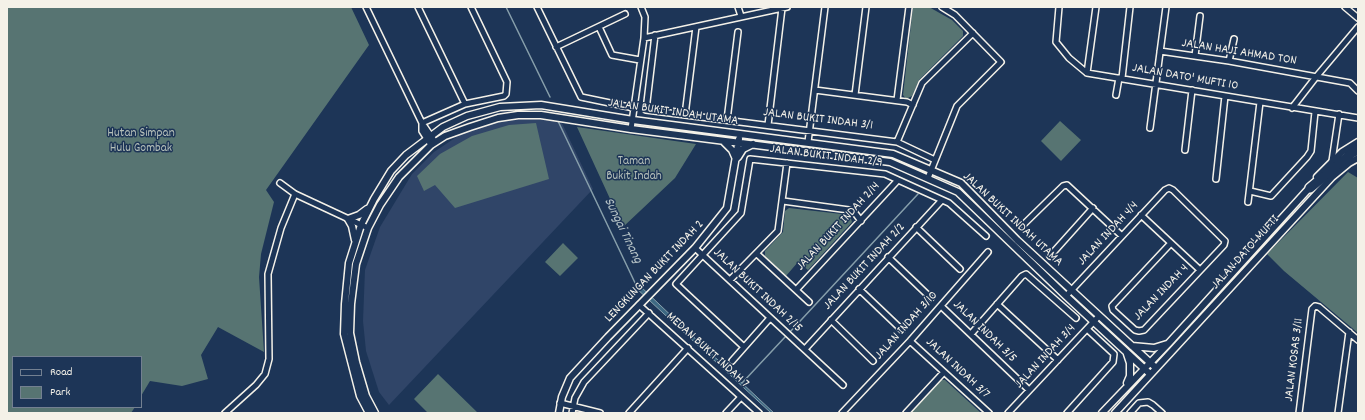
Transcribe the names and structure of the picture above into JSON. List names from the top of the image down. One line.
{"streets":{"street":["JALAN HAJI AHMAD TON","JALAN DATO' MUFTI 10","JALAN BUKIT INDAH UTAMA","JALAN BUKIT INDAH 3/1","JALAN BUKIT INDAH 2/9","JALAN BUKIT INDAH 2/14","JALAN INDAH 4/4","JALAN DATO' MUFTI","JALAN BUKIT INDAH 2/2","LENGKUNGAN BUKIT INDAH 2","JALAN BUKIT INDAH 2/15","JALAN INDAH 4","JALAN INDAH 3/10","JALAN INDAH 3/5","MEDAN BUKIT INDAH 7","JALAN INDAH 3/4","JALAN KOSAS 3/11","JALAN INDAH 3/7"]},"crossings":[["JALAN BUKIT INDAH UTAMA","JALAN INDAH 4/4"],["JALAN BUKIT INDAH UTAMA","JALAN DATO' MUFTI"],["JALAN BUKIT INDAH UTAMA","LENGKUNGAN BUKIT INDAH 2"],["JALAN BUKIT INDAH UTAMA","JALAN INDAH 3/4"],["JALAN BUKIT INDAH 2/9","JALAN BUKIT INDAH 2/14"],["JALAN BUKIT INDAH 2/9","JALAN BUKIT INDAH 2/2"],["JALAN BUKIT INDAH 2/9","JALAN BUKIT INDAH 2/15"],["JALAN INDAH 4/4","JALAN INDAH 4"],["JALAN BUKIT INDAH 2/2","JALAN BUKIT INDAH 2/15"],["LENGKUNGAN BUKIT INDAH 2","JALAN BUKIT INDAH 2/15"],["LENGKUNGAN BUKIT INDAH 2","MEDAN BUKIT INDAH 7"],["JALAN INDAH 3/10","JALAN INDAH 3/5"],["JALAN INDAH 3/10","JALAN INDAH 3/7"],["JALAN INDAH 3/5","JALAN INDAH 3/4"]],"water":["Sungai Tinang"],"parks":["Hutan Simpan Hulu Gombak","Taman Bukit Indah"],"legend":["Road","Park"]}
